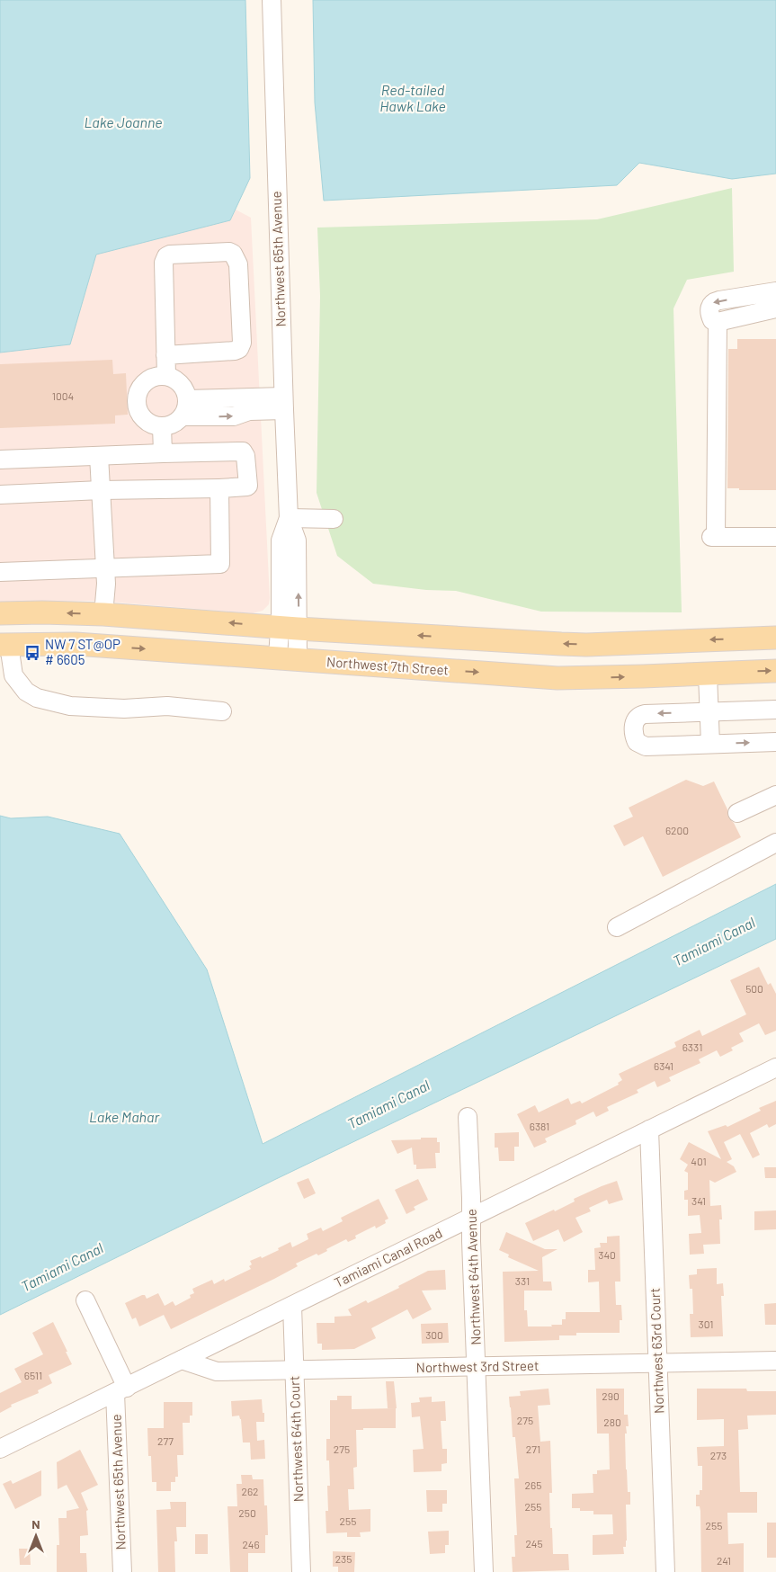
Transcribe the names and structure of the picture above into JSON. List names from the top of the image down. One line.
{"streets":{"main road":["Northwest 7th Street"],"street":["Northwest 65th Avenue","Tamiami Canal Road","Northwest 64th Avenue","Northwest 63rd Court","Northwest 3rd Street","Northwest 64th Court"]},"crossings":[["Northwest 65th Avenue","Northwest 7th Street"],["Northwest 65th Avenue","Tamiami Canal Road"],["Tamiami Canal Road","Northwest 64th Avenue"],["Tamiami Canal Road","Northwest 63rd Court"],["Tamiami Canal Road","Northwest 3rd Street"],["Tamiami Canal Road","Northwest 64th Court"],["Northwest 64th Avenue","Northwest 3rd Street"],["Northwest 63rd Court","Northwest 3rd Street"],["Northwest 3rd Street","Northwest 64th Court"]],"water":["Red-tailed Hawk Lake","Lake Joanne","Tamiami Canal","Lake Mahar"],"places":{"bus stop":["NW 7 ST@OP # 6605"]},"house_numbers":["1004","6200","500","6331","6341","6381","401","341","340","331","301","300","6511","290","275","280","277","275","271","273","265","262","255","250","255","255","245","246","235","241"],"north":"top"}
